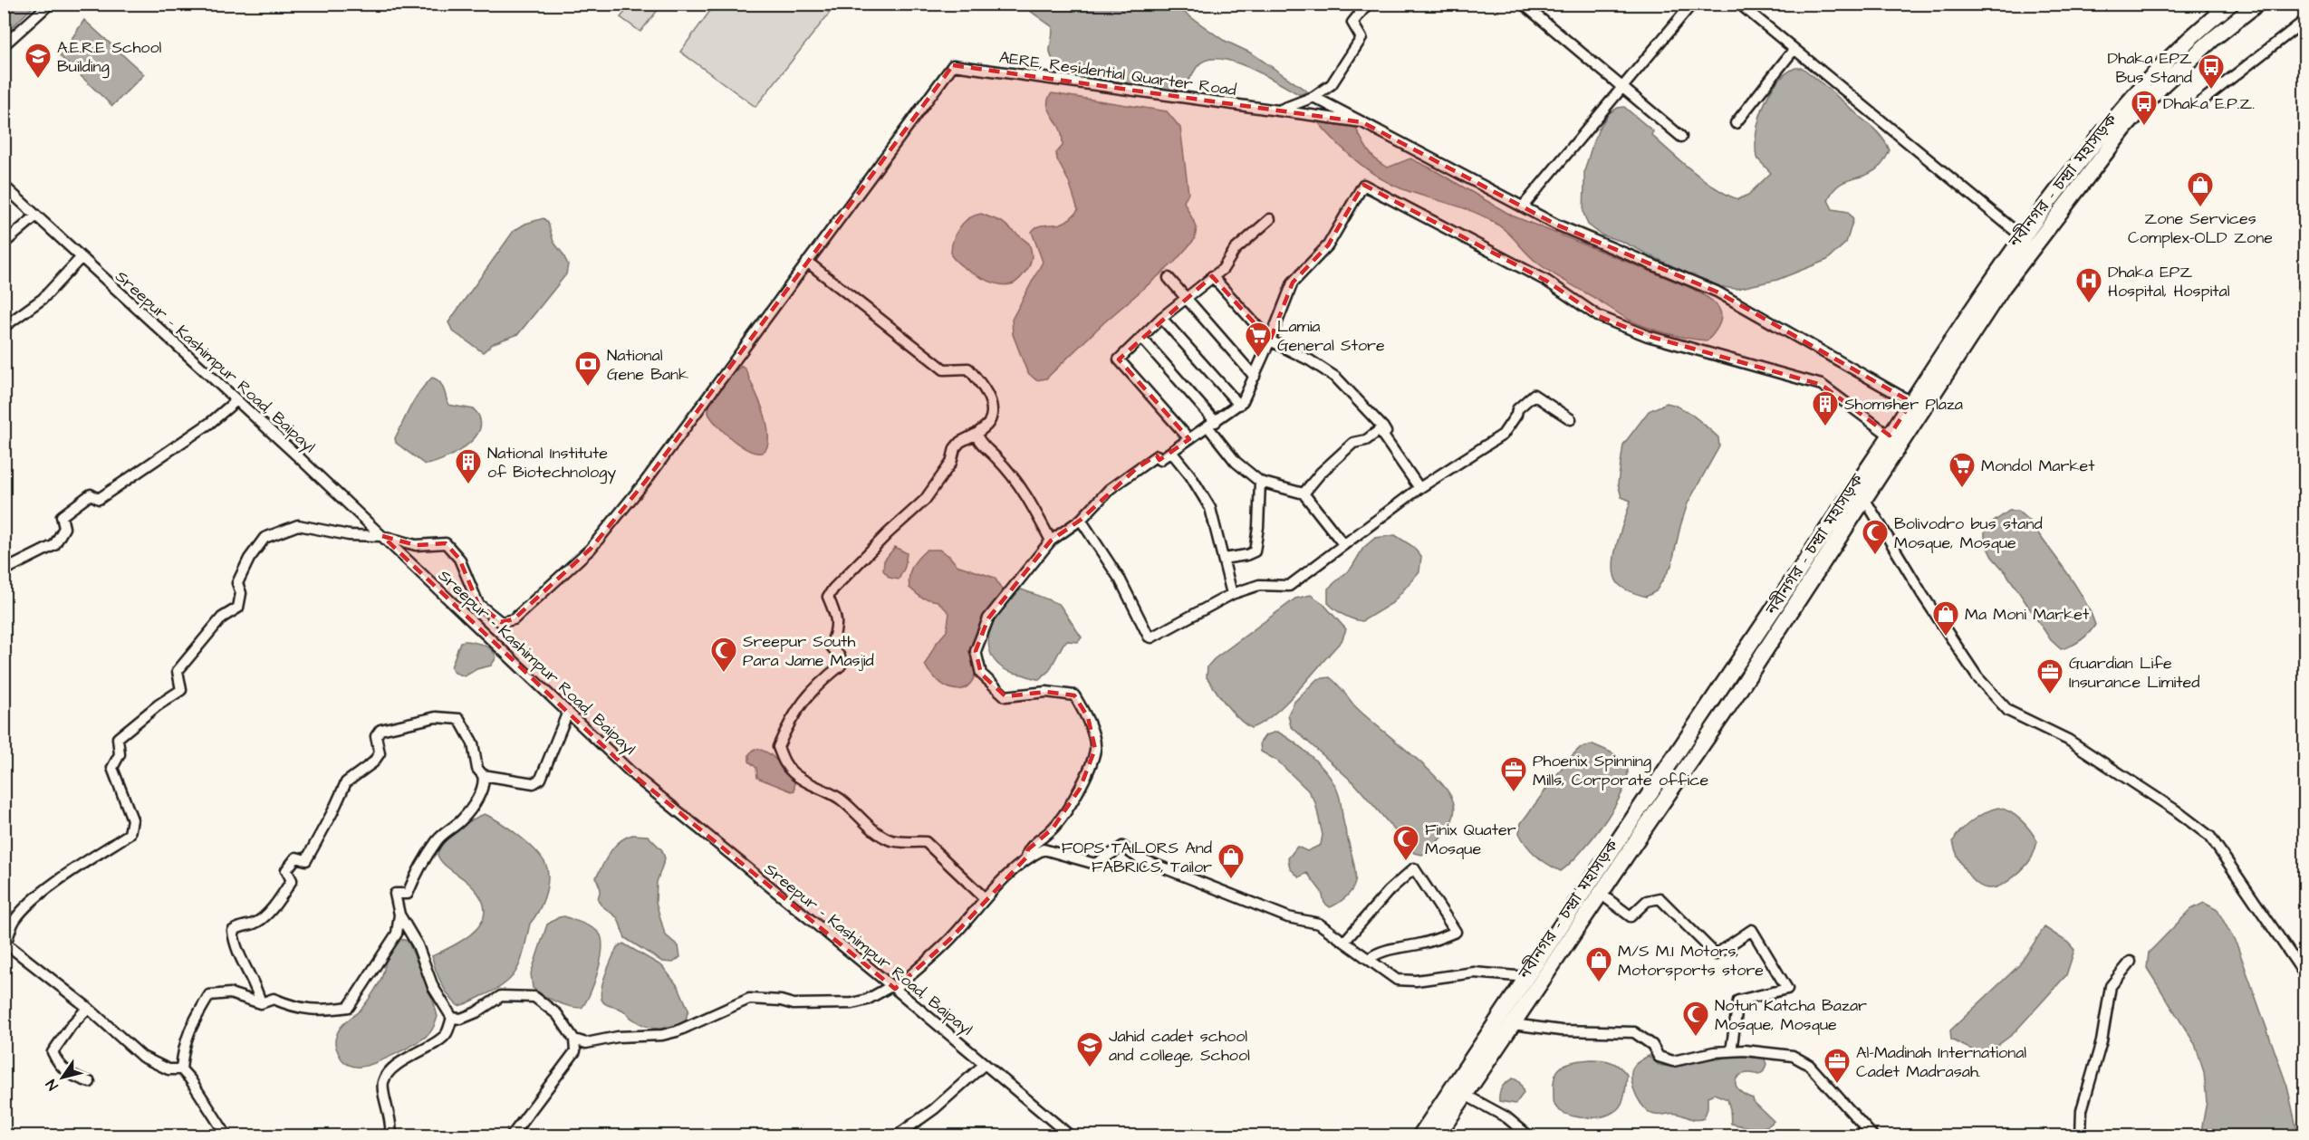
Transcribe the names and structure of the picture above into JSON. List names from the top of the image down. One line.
{"streets":{"highway":["নবীনগর - চন্দ্রা মহাসড়ক"],"street":["AERE, Residential Quarter Road","Sreepur - Kashimpur Road, Baipayl"]},"places":{"school or university":["A.E.R.E School Building","Jahid cadet school and college, School"],"bus stop":["Dhaka EPZ Bus Stand","Dhaka E.P.Z."],"shop":["Zone Services Complex-OLD Zone","Ma Moni Market","FOPS TAILORS And FABRICS, Tailor","M/S M.I Motors, Motorsports store"],"hospital":["Dhaka EPZ Hospital, Hospital"],"supermarket":["Lamia General Store","Mondol Market"],"bank":["National Gene Bank"],"building":["Shomsher Plaza","National Institute of Biotechnology"],"mosque":["Bolivodro bus stand Mosque, Mosque","Sreepur South Para Jame Masjid","Finix Quater Mosque","Notun Katcha Bazar Mosque, Mosque"],"office":["Guardian Life Insurance Limited","Phoenix Spinning Mills, Corporate office","Al-Madinah International Cadet Madrasah."]},"north":"bottom left"}
